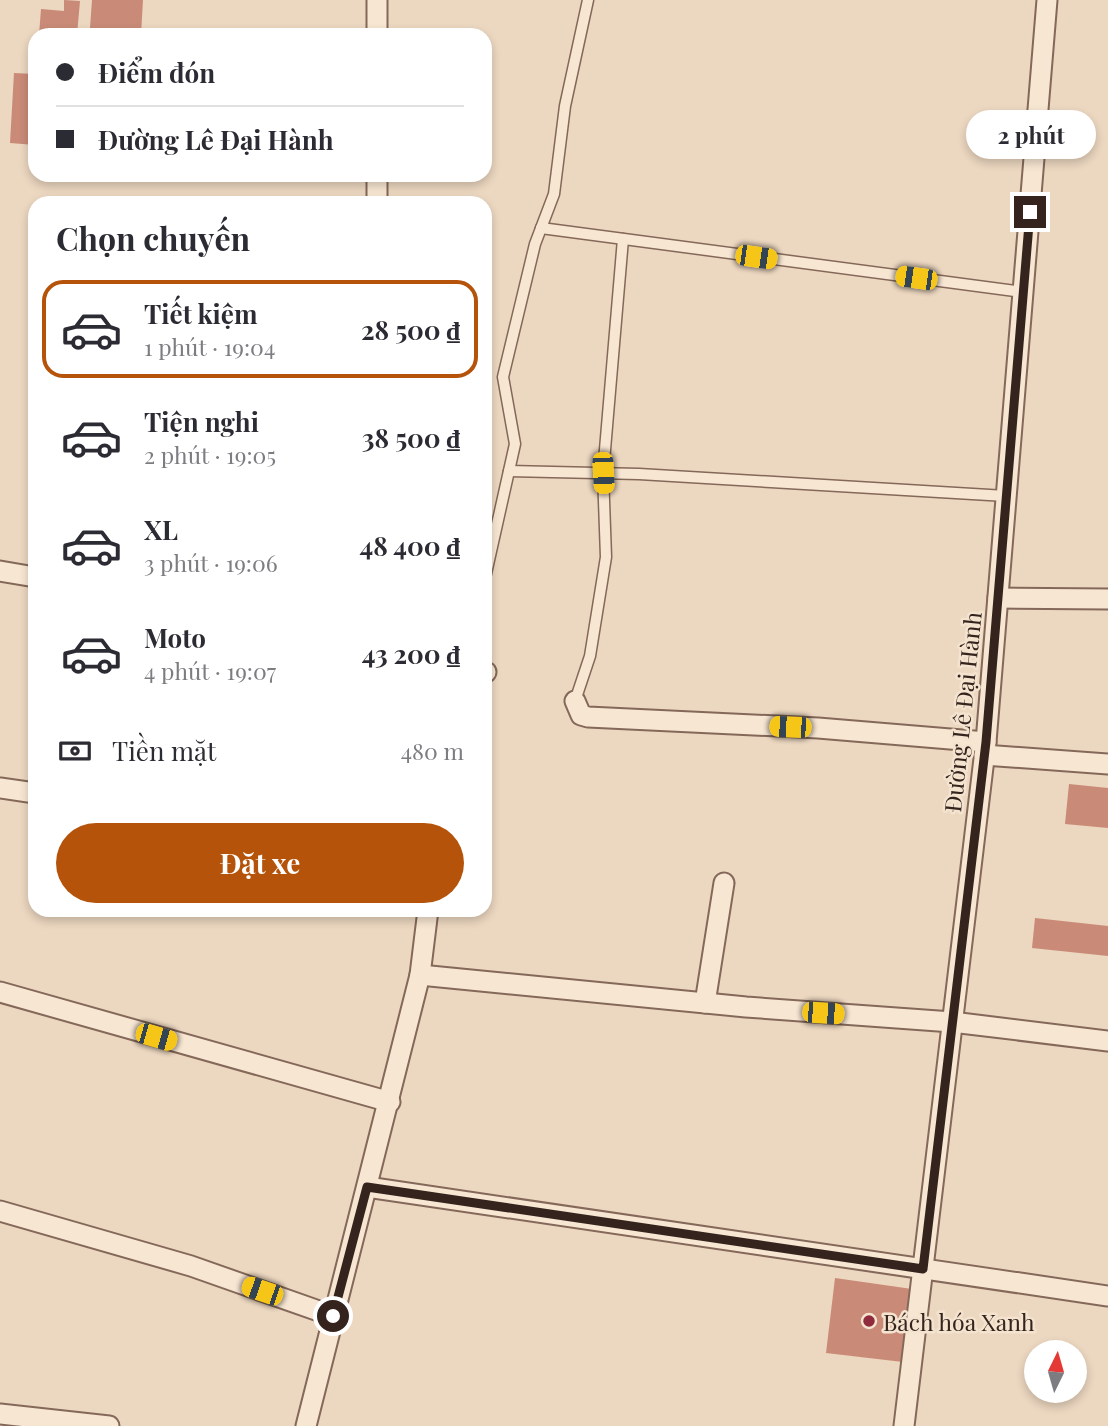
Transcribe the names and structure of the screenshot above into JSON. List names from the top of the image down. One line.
{"streets":{"street":["Đường Lê Đại Hành"]},"places":["Bách hóa Xanh"],"north":"top","page":{"banner":["Điểm đón","Đường Lê Đại Hành"],"bubble":"2 phút","heading":"Chọn chuyến","list":[{"name":"Tiết kiệm","note":"1 phút · 19:04","value":"28 500 ₫"},{"name":"Tiện nghi","note":"2 phút · 19:05","value":"38 500 ₫"},{"name":"XL","note":"3 phút · 19:06","value":"48 400 ₫"},{"name":"Moto","note":"4 phút · 19:07","value":"43 200 ₫"}],"pay":["Tiền mặt","480 m"],"buttons":"Đặt xe"}}
